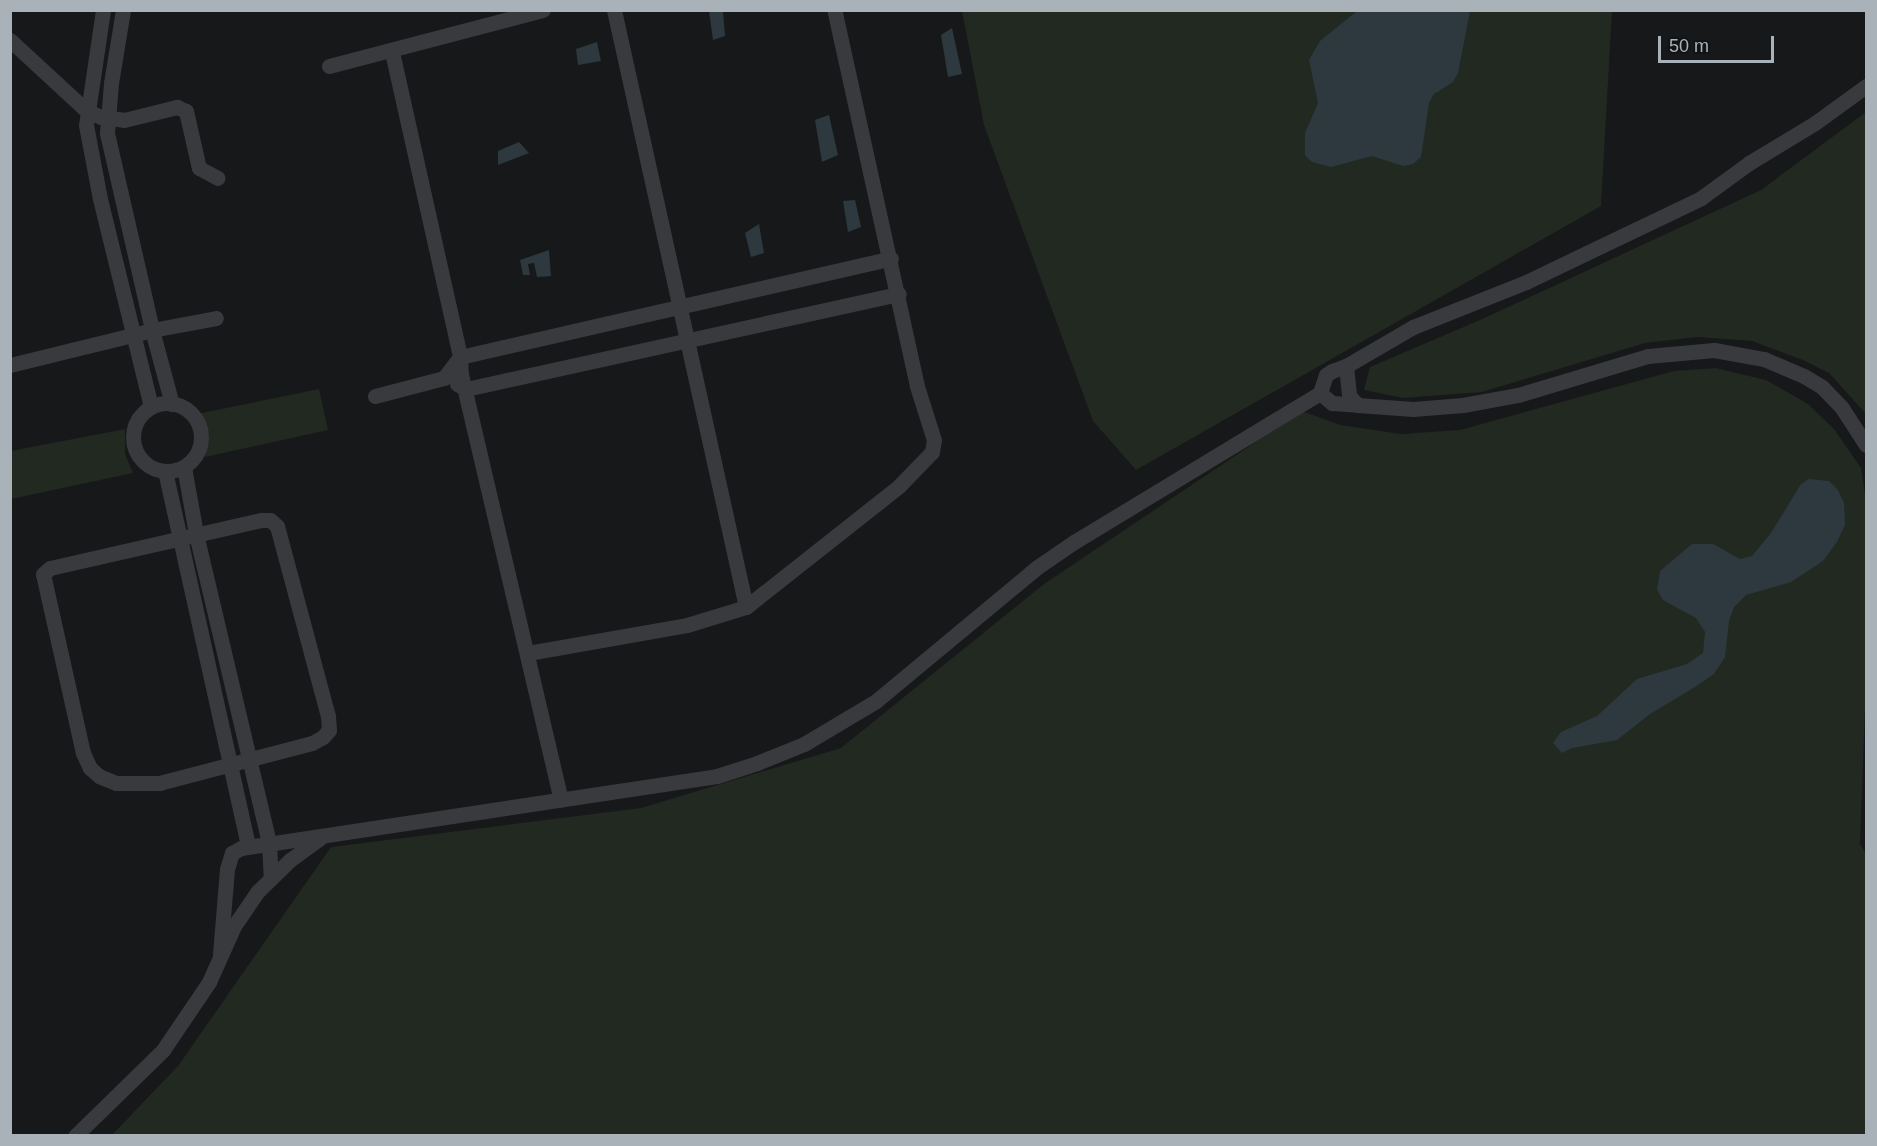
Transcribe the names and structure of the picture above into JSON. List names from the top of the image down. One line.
{"scale_bar":"50 m"}
